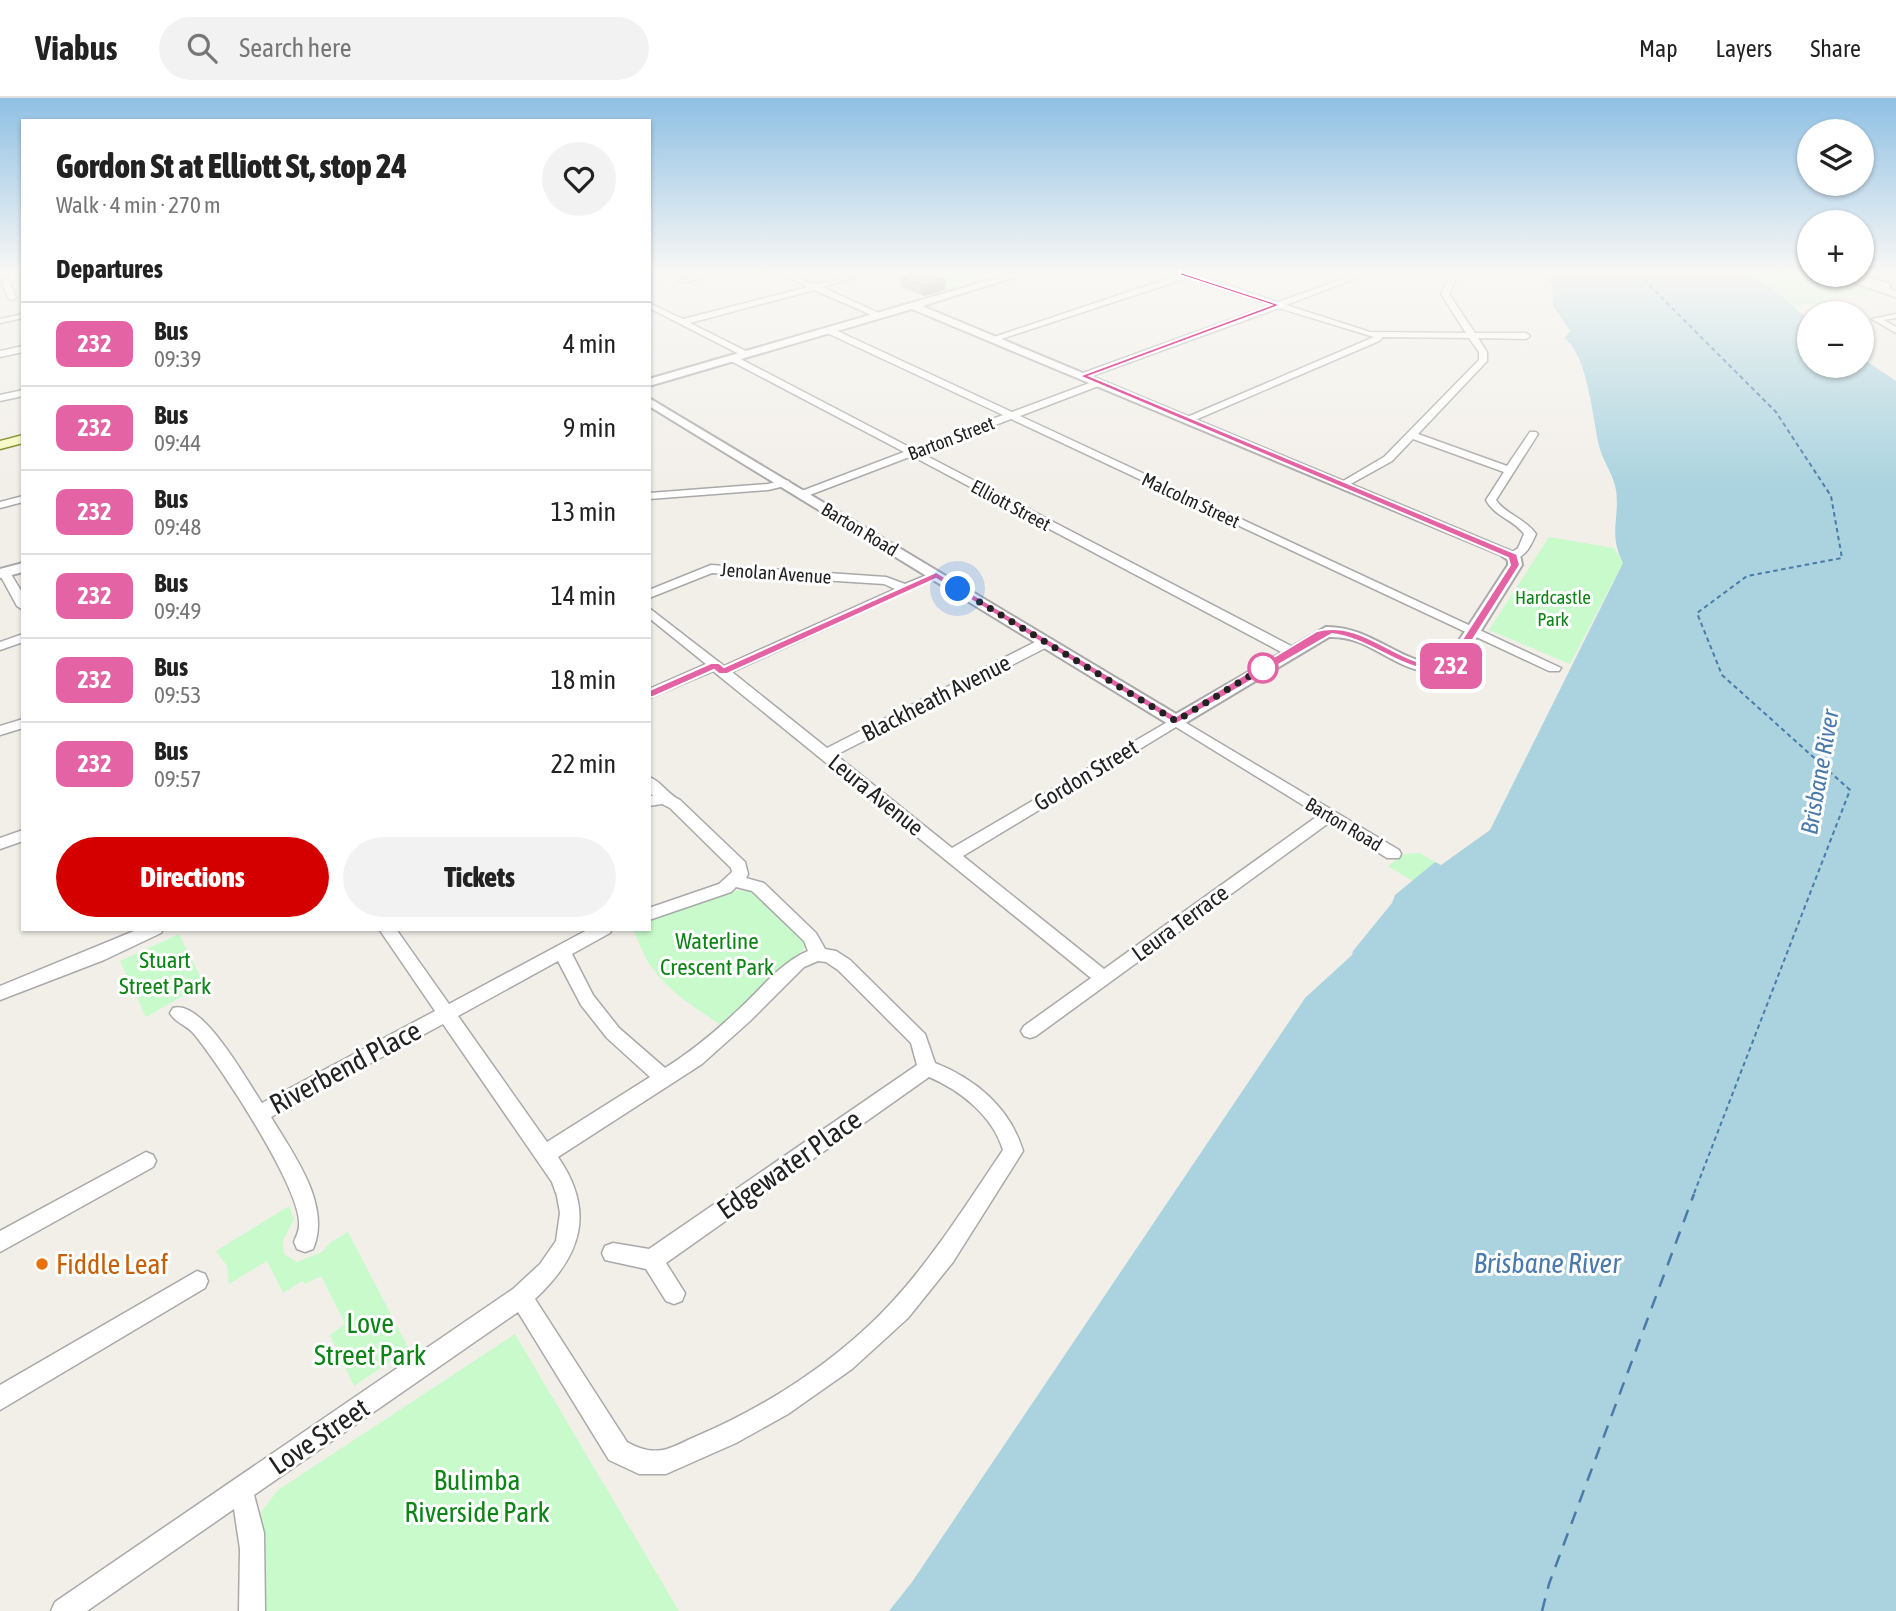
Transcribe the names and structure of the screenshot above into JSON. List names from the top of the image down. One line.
{"streets":{"street":["Barton Street","Malcolm Street","Elliott Street","Barton Road","Jenolan Avenue","Blackheath Avenue","Gordon Street","Leura Avenue","Leura Terrace","Riverbend Place","Edgewater Place","Love Street"]},"crossings":[["Barton Street","Malcolm Street"],["Barton Street","Elliott Street"],["Barton Street","Barton Road"],["Malcolm Street","Gordon Street"],["Elliott Street","Gordon Street"],["Barton Road","Blackheath Avenue"],["Barton Road","Gordon Street"],["Barton Road","Leura Terrace"],["Blackheath Avenue","Leura Avenue"],["Gordon Street","Leura Avenue"],["Leura Avenue","Leura Terrace"],["Riverbend Place","Love Street"]],"water":["Brisbane River"],"parks":["Hardcastle Park","Waterline Crescent Park","Stuart Street Park","Love Street Park","Bulimba Riverside Park"],"places":["Fiddle Leaf"],"lines":["bus line 232"],"page":{"header":"Viabus","search":"Search here","nav":["Map","Layers","Share"],"on_map":"232","map_buttons":["+","−"],"heading":[["Gordon St at Elliott St, stop 24","Walk · 4 min · 270 m"],"Departures"],"list":[{"mark":"232","name":"Bus","note":"09:39","value":"4 min"},{"mark":"232","name":"Bus","note":"09:44","value":"9 min"},{"mark":"232","name":"Bus","note":"09:48","value":"13 min"},{"mark":"232","name":"Bus","note":"09:49","value":"14 min"},{"mark":"232","name":"Bus","note":"09:53","value":"18 min"},{"mark":"232","name":"Bus","note":"09:57","value":"22 min"}],"buttons":["Directions","Tickets"]}}
